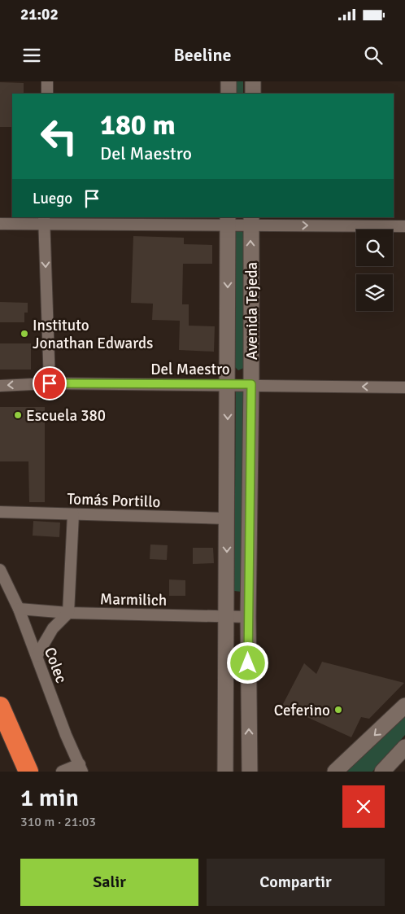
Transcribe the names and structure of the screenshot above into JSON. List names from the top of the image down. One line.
{"streets":{"main road":["Avenida Tejeda"],"street":["Del Maestro","Tomás Portillo","Marmilich","Colec"]},"crossings":[["Avenida Tejeda","Del Maestro"],["Avenida Tejeda","Tomás Portillo"],["Avenida Tejeda","Marmilich"],["Marmilich","Colec"]],"one_way":["Del Maestro"],"places":["Instituto Jonathan Edwards","Escuela 380","Ceferino"],"page":{"status":"21:02","header":"Beeline","turn":["180 m","Del Maestro"],"then":"Luego","heading":["1 min","310 m · 21:03"],"buttons":["Salir","Compartir"]}}
